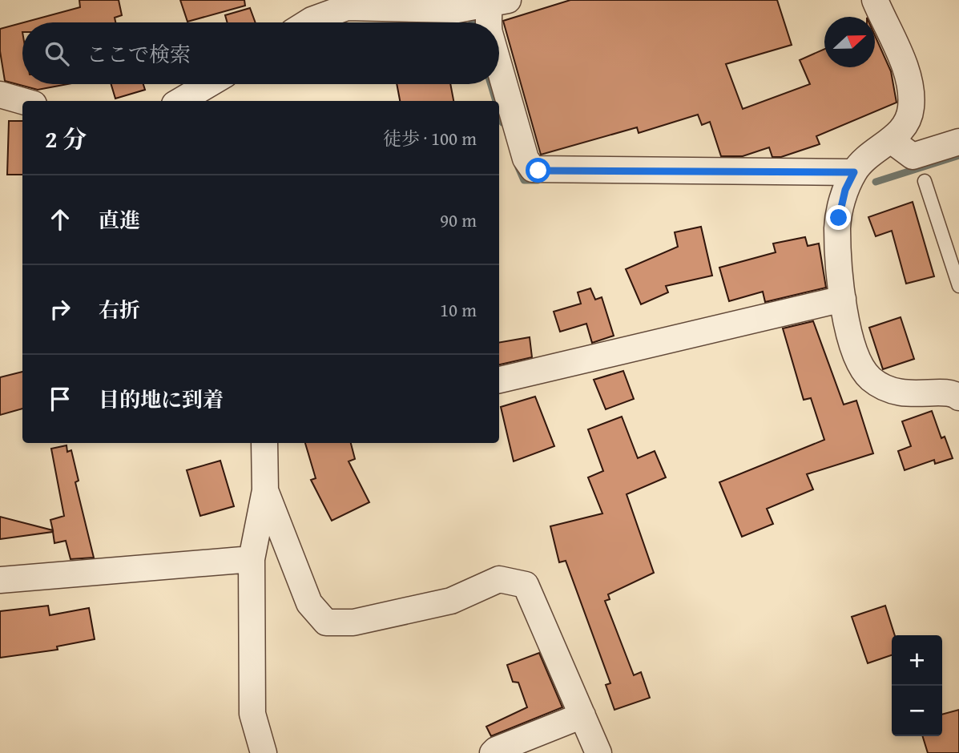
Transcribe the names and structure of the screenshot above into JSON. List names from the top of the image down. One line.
{"north":"right","page":{"search":"ここで検索","heading":["2 分","徒歩 · 100 m"],"list":[["直進","90 m"],["右折","10 m"],"目的地に到着"],"map_buttons":["+","−"]}}
